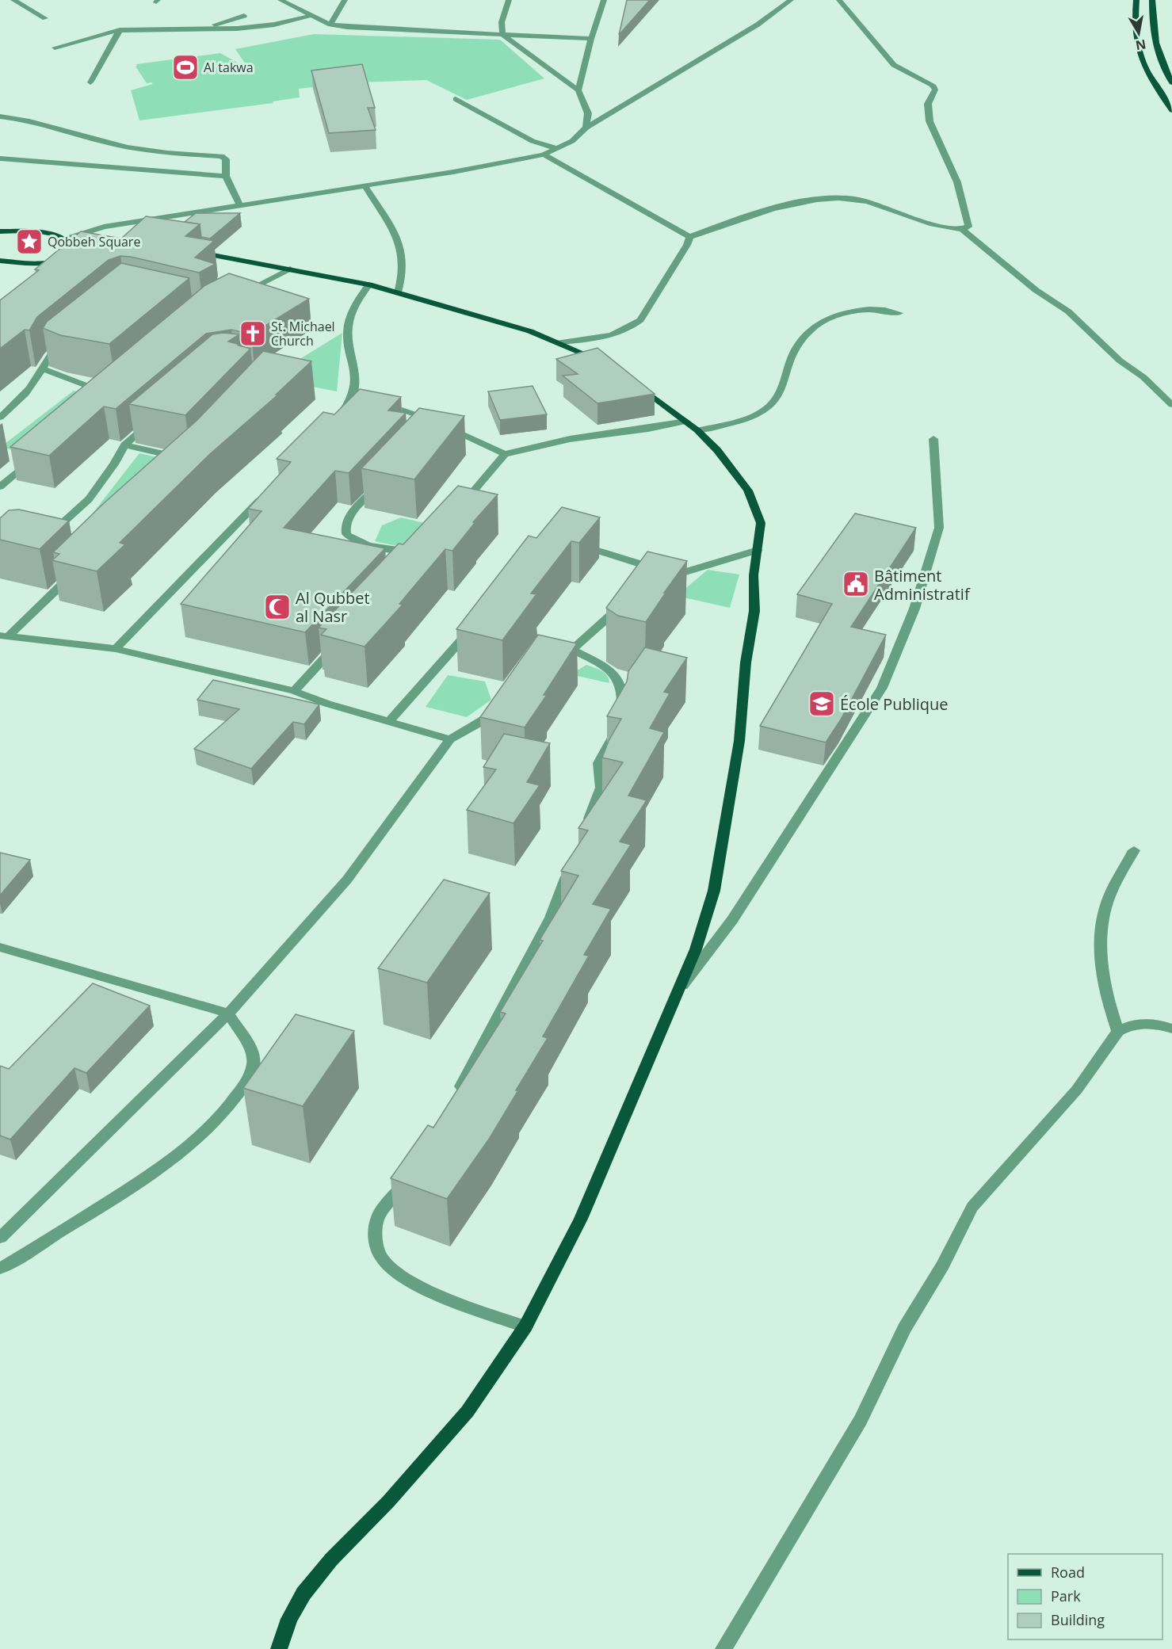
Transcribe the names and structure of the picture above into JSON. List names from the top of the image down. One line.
{"places":{"sports":["Al takwa"],"place":["Qobbeh Square"],"church":["St. Michael Church"],"public building":["Bâtiment Administratif"],"mosque":["Al Qubbet al Nasr"],"school or university":["École Publique"]},"legend":["Road","Park","Building"],"north":"bottom"}
